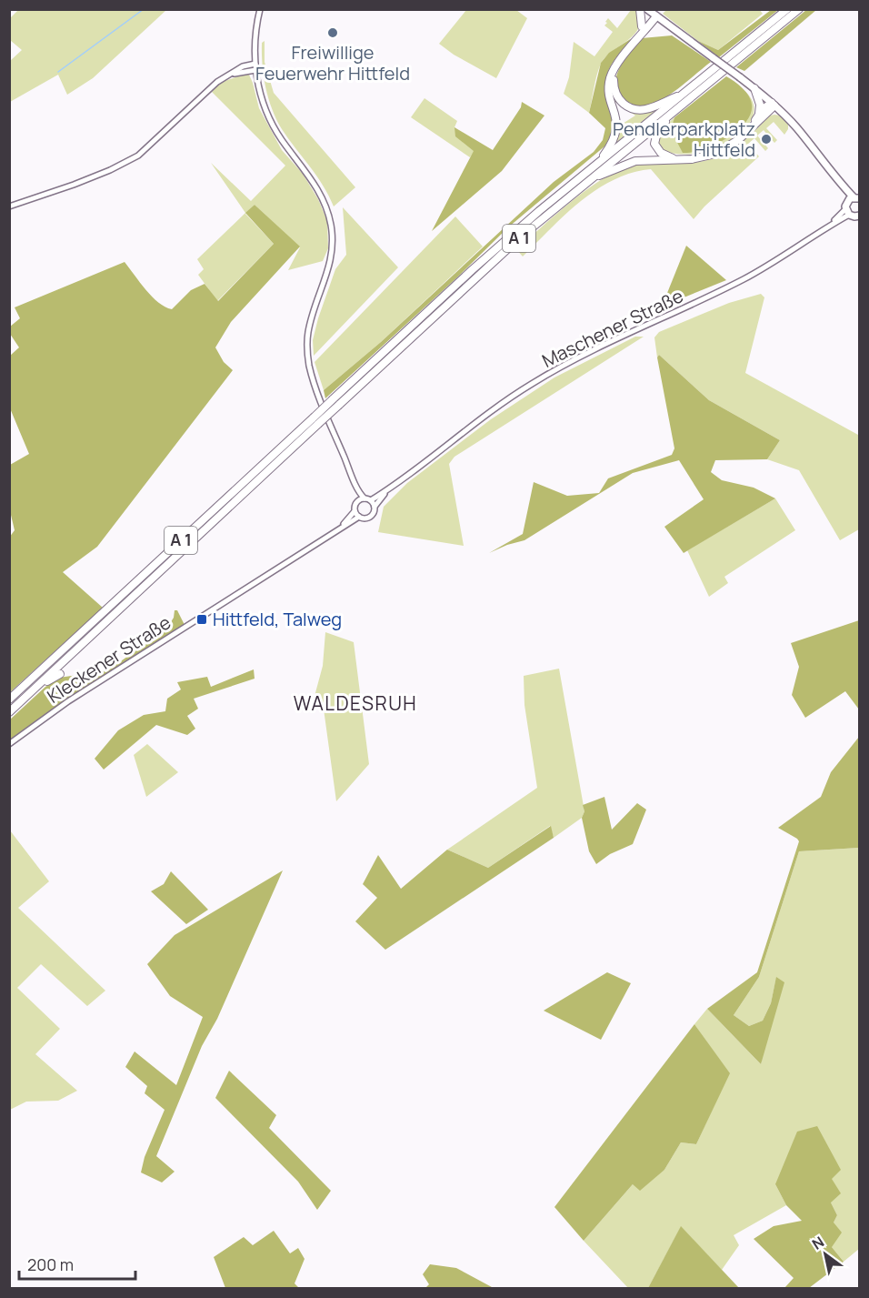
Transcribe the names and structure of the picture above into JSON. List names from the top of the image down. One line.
{"streets":{"highway":["A 1"],"street":["Maschener Straße","Kleckener Straße"]},"crossings":[["Maschener Straße","Kleckener Straße"]],"districts":["WALDESRUH"],"places":{"other":["Freiwillige Feuerwehr Hittfeld","Pendlerparkplatz Hittfeld"],"transit":["Hittfeld, Talweg"]},"scale_bar":"200 m","north":"top left"}
